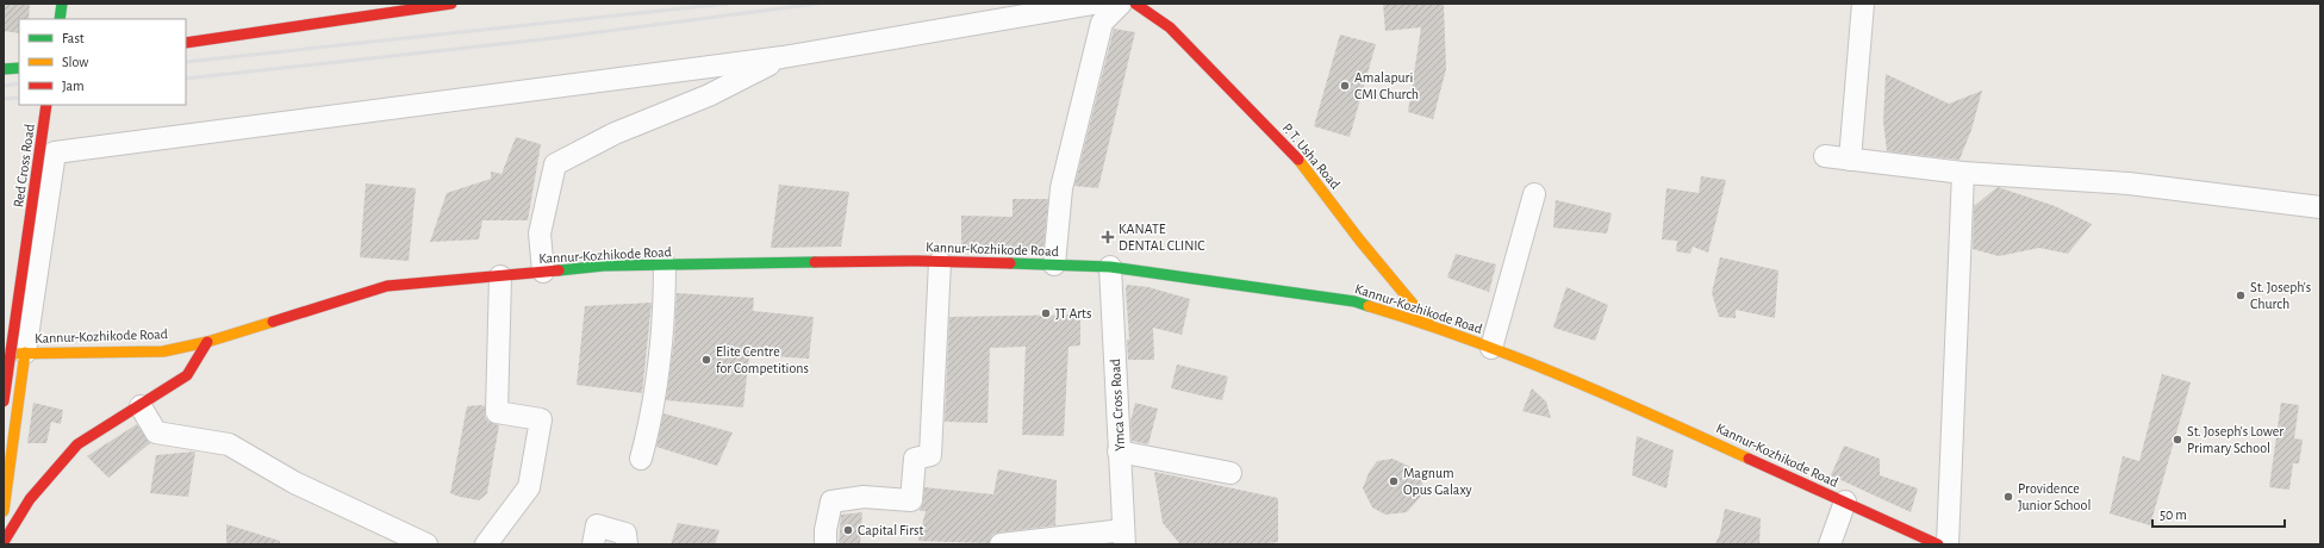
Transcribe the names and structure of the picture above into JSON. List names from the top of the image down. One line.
{"streets":{"main road":["P. T. Usha Road","Red Cross Road","Kannur-Kozhikode Road"],"street":["Ymca Cross Road"]},"crossings":[["P. T. Usha Road","Kannur-Kozhikode Road"],["Kannur-Kozhikode Road","Ymca Cross Road"]],"places":{"other":["Amalapuri CMI Church","St. Joseph's Church","JT Arts","Elite Centre for Competitions","St. Joseph's Lower Primary School","Magnum Opus Galaxy","Providence Junior School","Capital First"],"health":["KANATE DENTAL CLINIC"]},"legend":["Fast","Slow","Jam"],"scale_bar":"50 m"}
